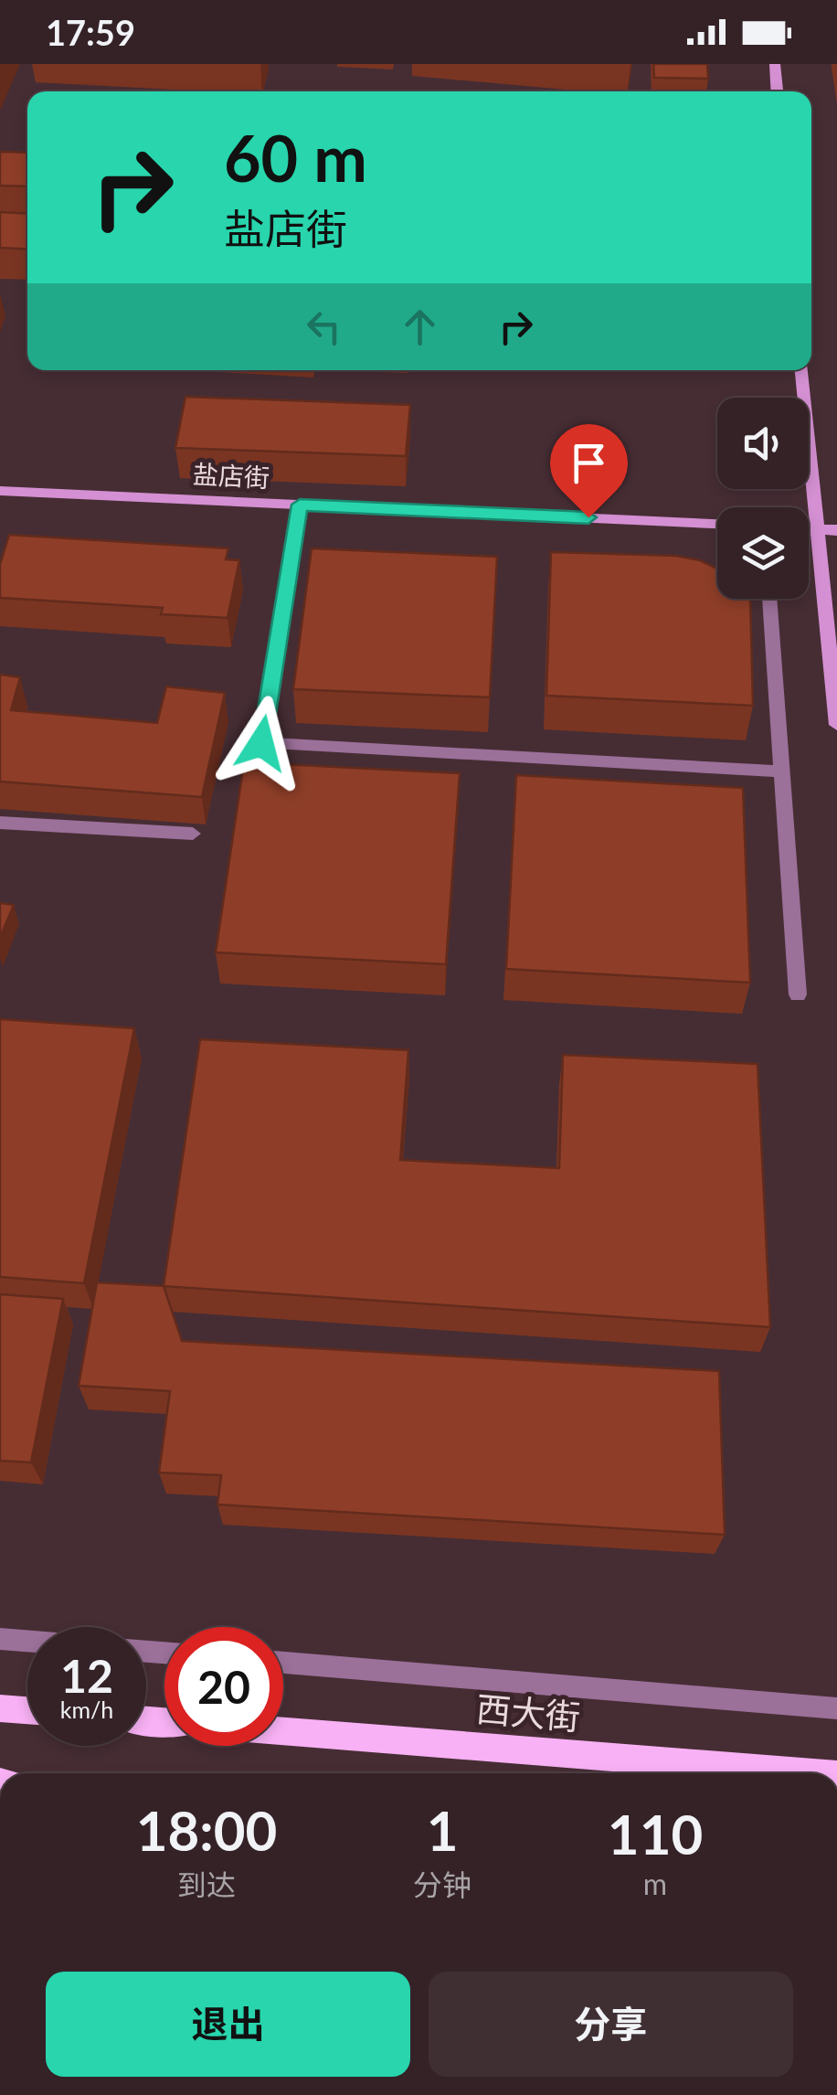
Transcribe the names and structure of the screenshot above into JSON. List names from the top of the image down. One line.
{"streets":{"main road":["西大街"],"street":["盐店街"]},"page":{"status":"17:59","turn":["60 m","盐店街"],"speed":"12 km/h","limit":"20","eta":["18:00","到达","1","分钟","110","m"],"buttons":["退出","分享"]}}
